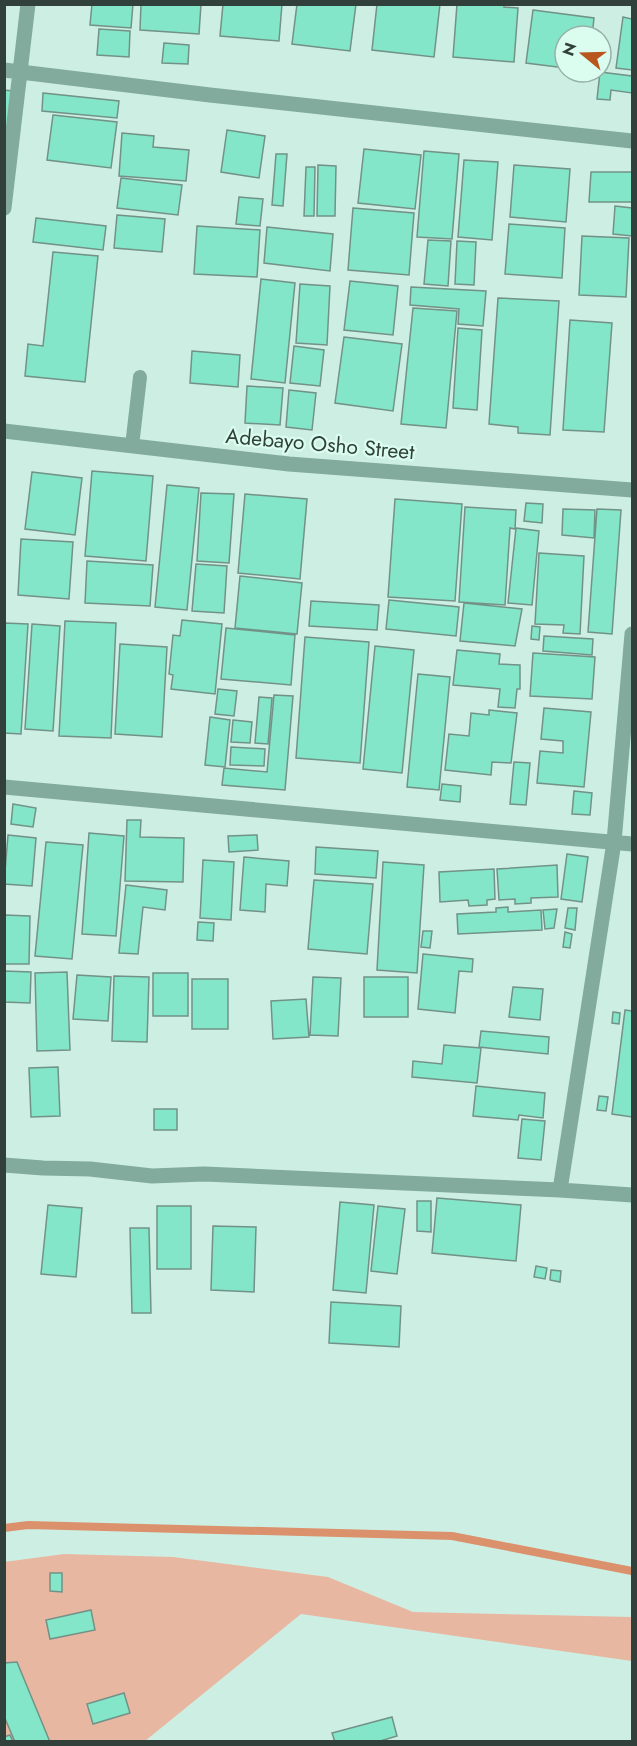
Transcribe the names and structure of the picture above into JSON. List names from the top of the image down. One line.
{"streets":{"street":["Adebayo Osho Street"]},"north":"left"}
